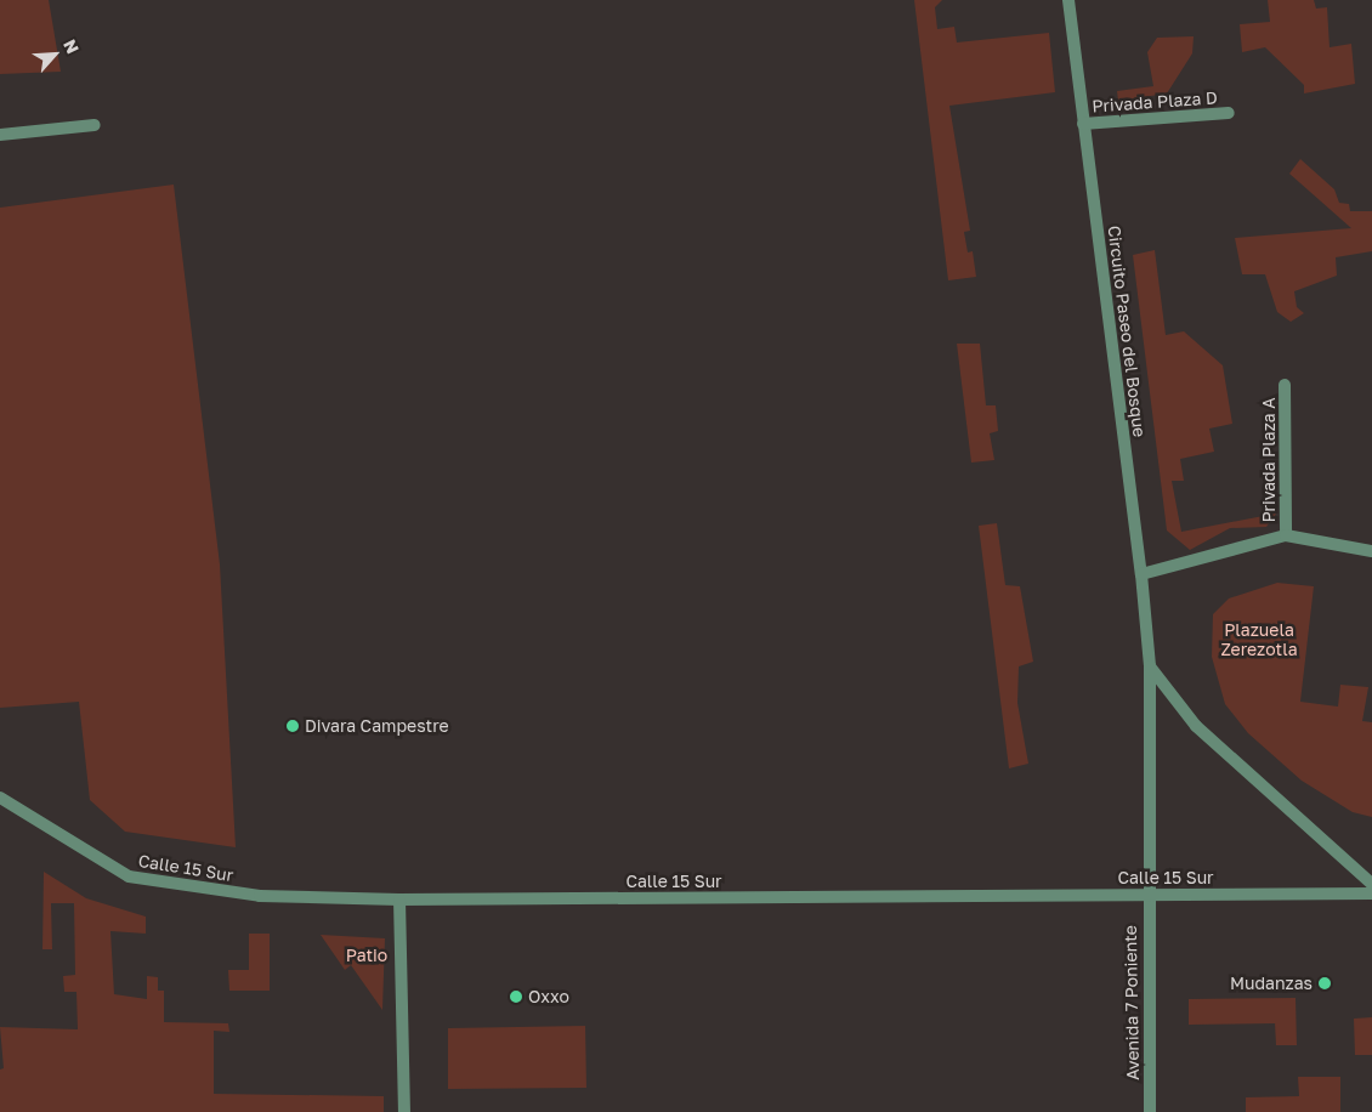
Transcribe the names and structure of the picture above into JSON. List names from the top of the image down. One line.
{"streets":{"street":["Privada Plaza D","Circuito Paseo del Bosque","Privada Plaza A","Calle 15 Sur","Avenida 7 Poniente"]},"crossings":[["Privada Plaza D","Circuito Paseo del Bosque"],["Circuito Paseo del Bosque","Calle 15 Sur"],["Circuito Paseo del Bosque","Avenida 7 Poniente"],["Calle 15 Sur","Avenida 7 Poniente"]],"parks":["Plazuela Zerezotla","Patio"],"places":["Divara Campestre","Mudanzas","Oxxo"],"north":"top right"}
